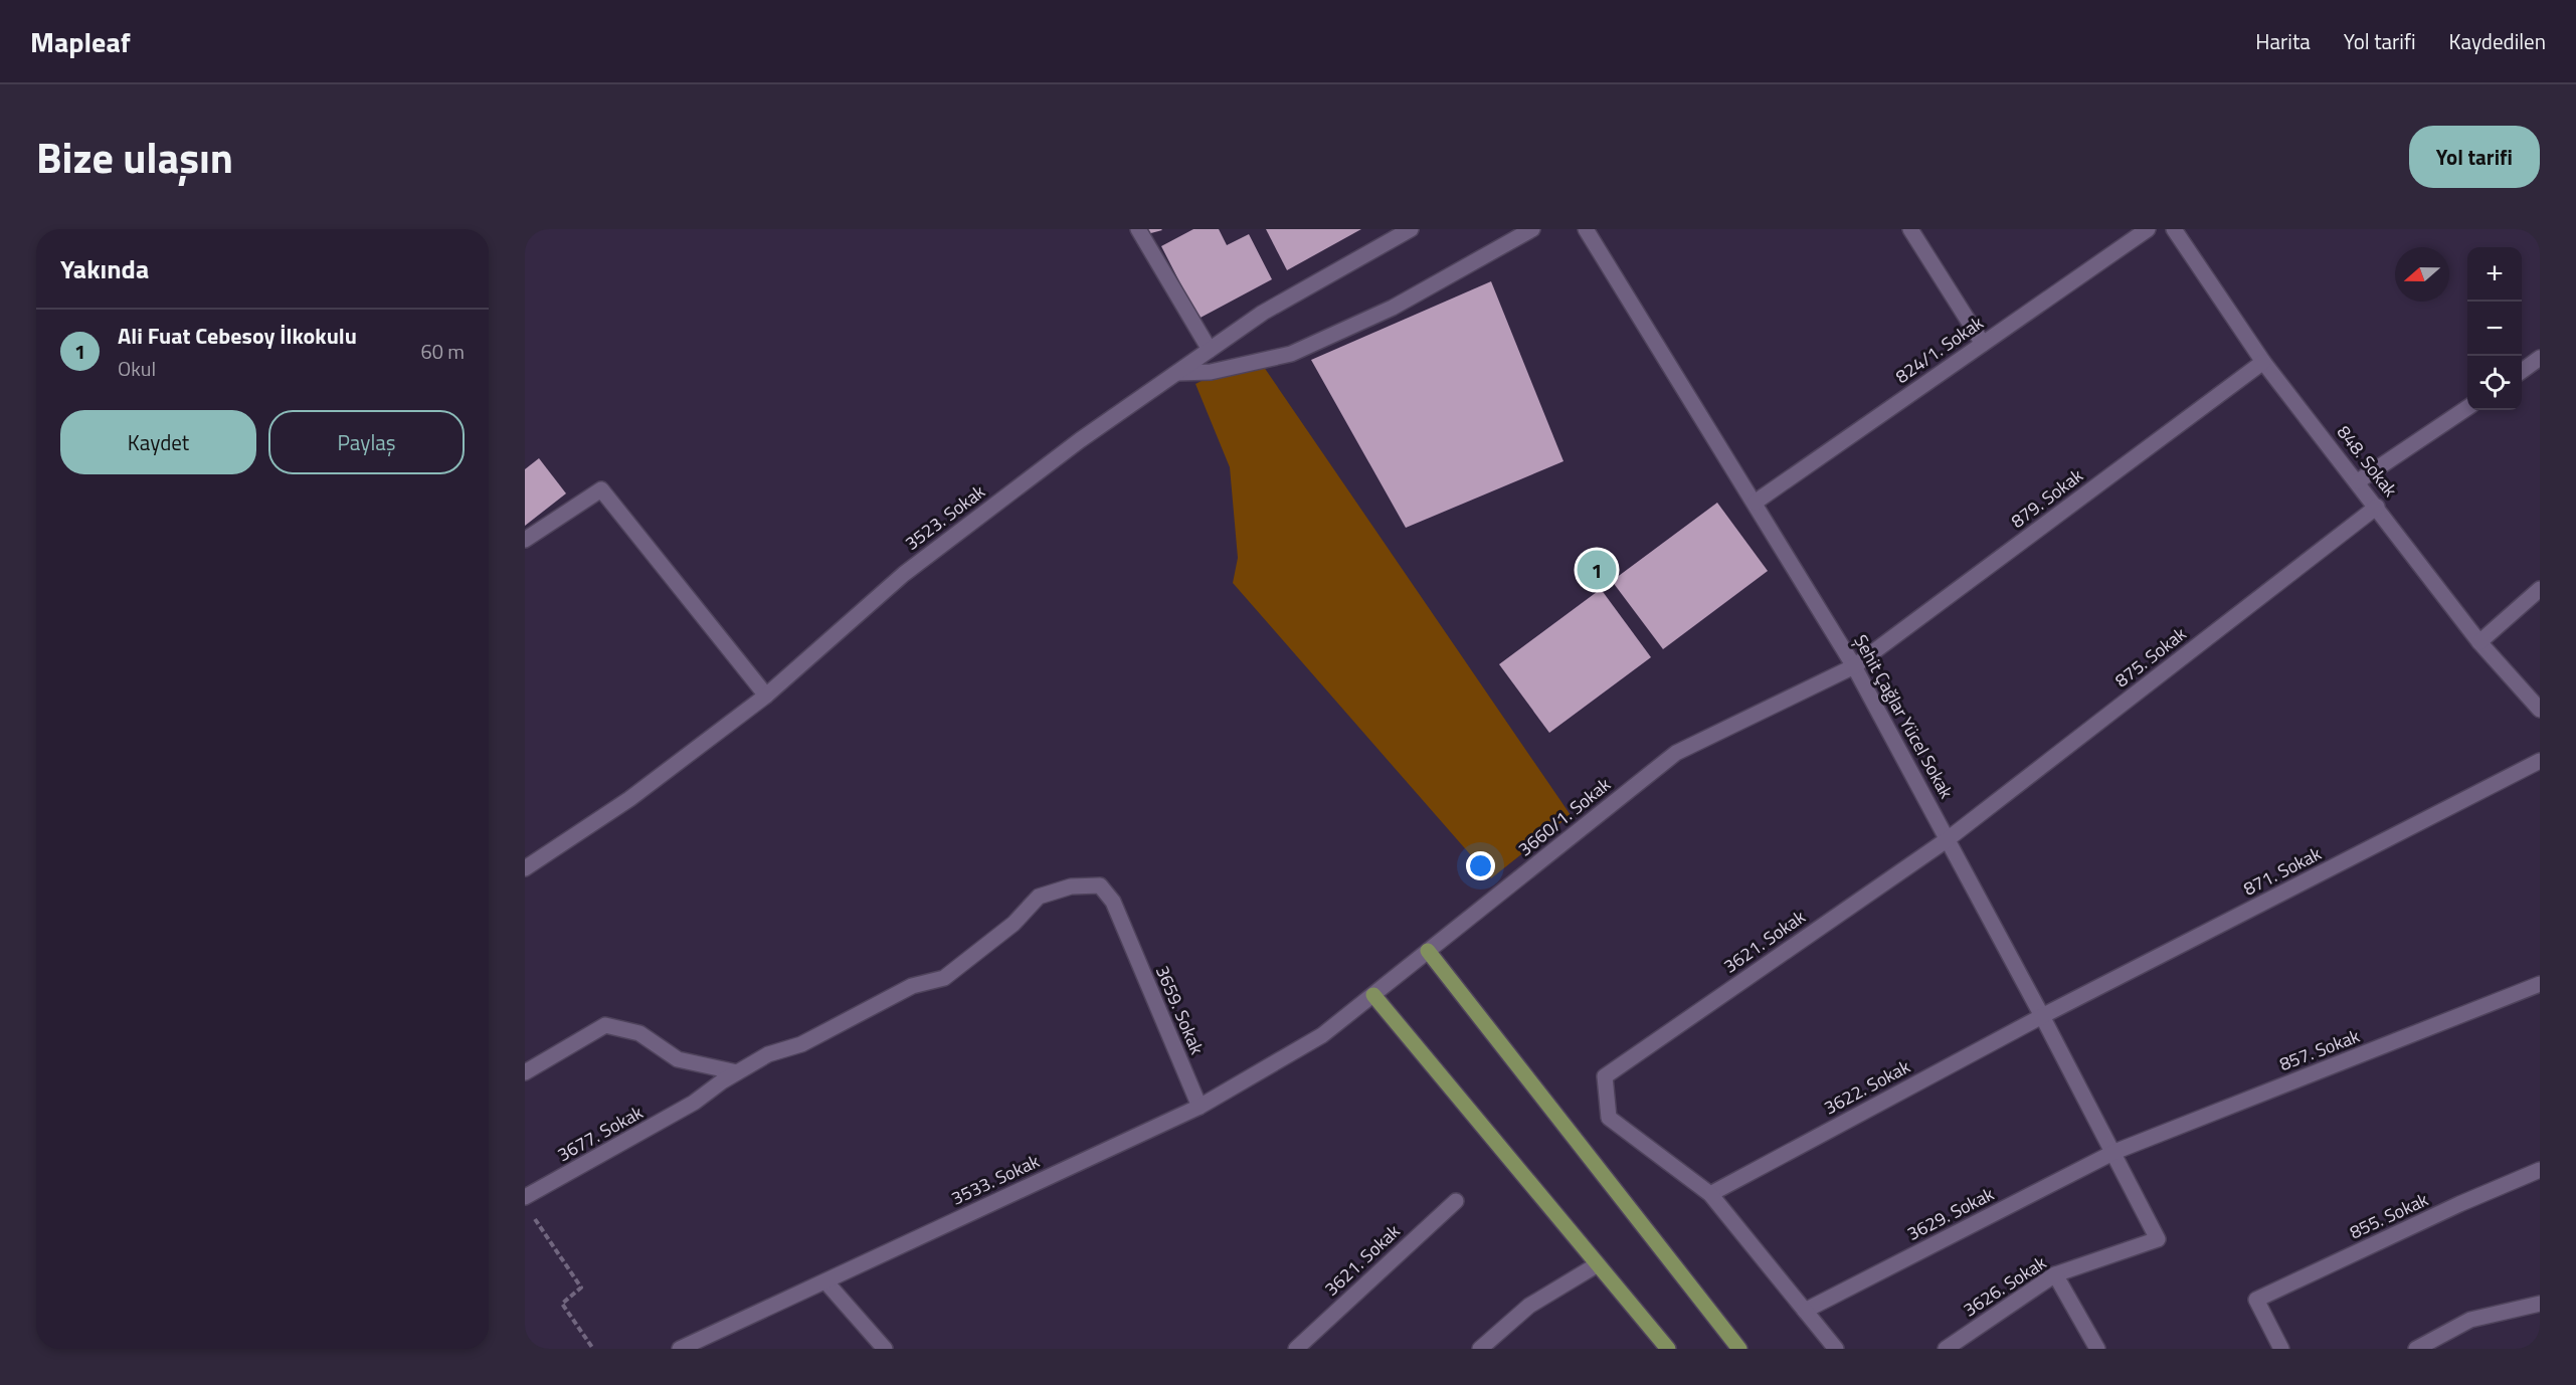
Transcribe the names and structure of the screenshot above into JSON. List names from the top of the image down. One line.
{"streets":{"street":["824/1. Sokak","848. Sokak","879. Sokak","3523. Sokak","875. Sokak","Şehit Çağlar Yücel Sokak","3660/1. Sokak","871. Sokak","3621. Sokak","3659. Sokak","857. Sokak","3622. Sokak","3677. Sokak","3533. Sokak","3629. Sokak","855. Sokak","3626. Sokak"]},"crossings":[["824/1. Sokak","Şehit Çağlar Yücel Sokak"],["848. Sokak","879. Sokak"],["848. Sokak","875. Sokak"],["879. Sokak","Şehit Çağlar Yücel Sokak"],["879. Sokak","3660/1. Sokak"],["875. Sokak","Şehit Çağlar Yücel Sokak"],["875. Sokak","3621. Sokak"],["Şehit Çağlar Yücel Sokak","3660/1. Sokak"],["Şehit Çağlar Yücel Sokak","871. Sokak"],["Şehit Çağlar Yücel Sokak","3621. Sokak"],["Şehit Çağlar Yücel Sokak","857. Sokak"],["Şehit Çağlar Yücel Sokak","3622. Sokak"],["Şehit Çağlar Yücel Sokak","3629. Sokak"],["Şehit Çağlar Yücel Sokak","3626. Sokak"],["3660/1. Sokak","3533. Sokak"],["871. Sokak","3622. Sokak"],["3621. Sokak","3622. Sokak"],["3659. Sokak","3677. Sokak"],["3659. Sokak","3533. Sokak"],["857. Sokak","3629. Sokak"]],"north":"left","page":{"header":"Mapleaf","nav":["Harita","Yol tarifi","Kaydedilen"],"title":"Bize ulaşın","buttons":["Yol tarifi",["Kaydet","Paylaş"]],"heading":"Yakında","map_buttons":["+","−"],"list":[{"mark":"1","name":"Ali Fuat Cebesoy İlkokulu","note":"Okul","value":"60 m"}],"pins":"1"}}
